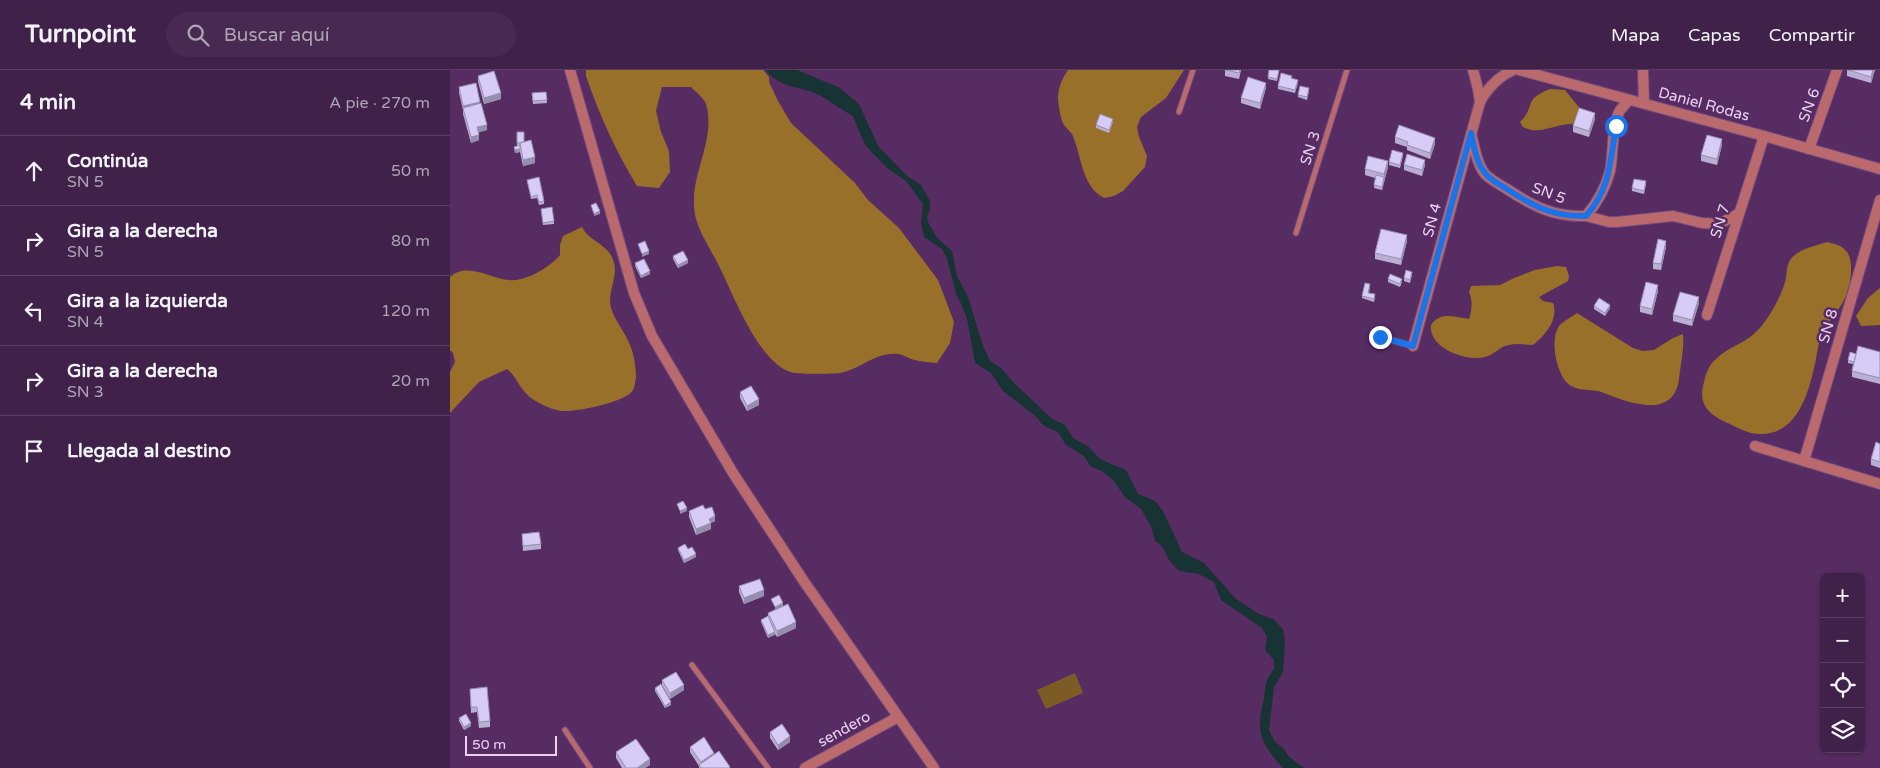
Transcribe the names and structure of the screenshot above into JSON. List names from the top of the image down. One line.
{"streets":{"street":["Daniel Rodas","SN 6","SN 5","SN 4","SN 7","SN 8","sendero"],"lane":["SN 3"]},"crossings":[["Daniel Rodas","SN 6"],["Daniel Rodas","SN 7"],["SN 5","SN 4"],["SN 5","SN 7"]],"scale_bar":"50 m","page":{"header":"Turnpoint","search":"Buscar aquí","nav":["Mapa","Capas","Compartir"],"heading":["4 min","A pie · 270 m"],"list":[["Continúa","SN 5","50 m"],["Gira a la derecha","SN 5","80 m"],["Gira a la izquierda","SN 4","120 m"],["Gira a la derecha","SN 3","20 m"],"Llegada al destino"],"map_buttons":["+","−"],"scale":"50 m"}}
